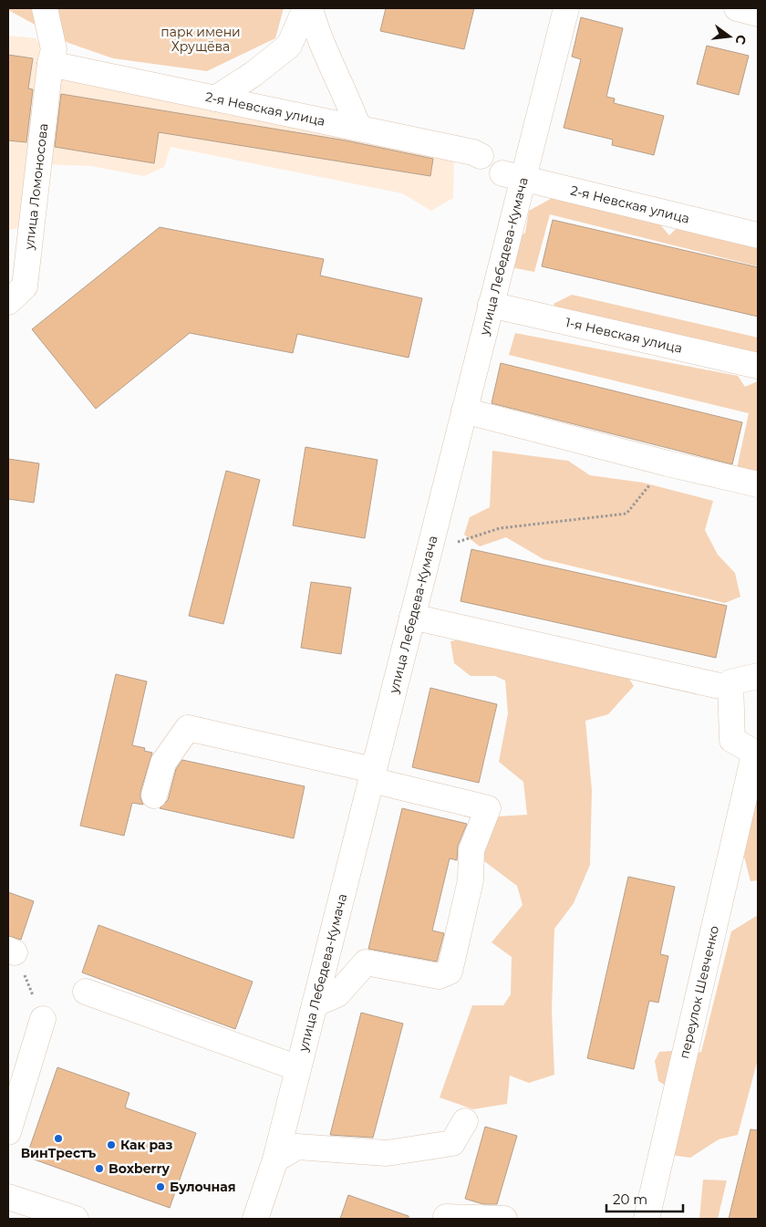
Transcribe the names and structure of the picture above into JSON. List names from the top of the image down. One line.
{"streets":{"street":["2-я Невская улица","улица Ломоносова","улица Лебедева-Кумача","1-я Невская улица","переулок Шевченко"]},"crossings":[["2-я Невская улица","улица Ломоносова"],["2-я Невская улица","улица Лебедева-Кумача"],["улица Лебедева-Кумача","1-я Невская улица"]],"parks":["парк имени Хрущёва"],"places":["ВинТрестъ","Как раз","Boxberry","Булочная"],"scale_bar":"20 m","north":"right"}
